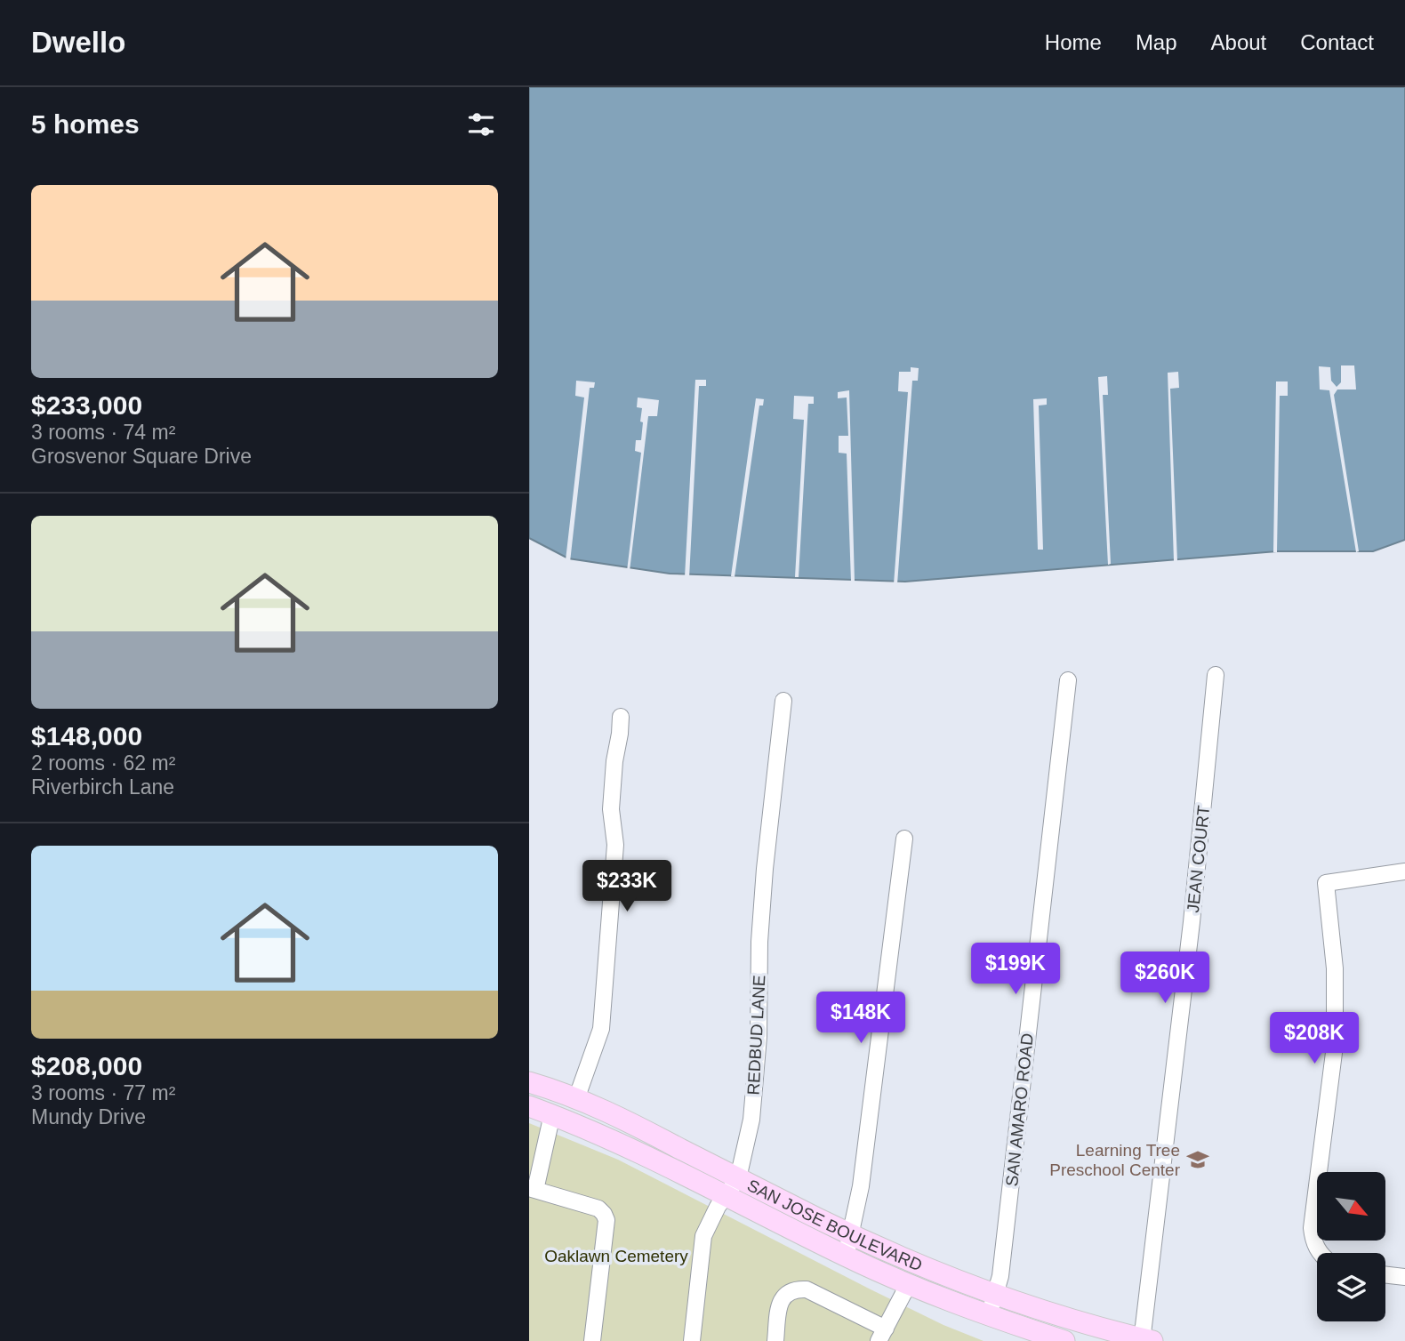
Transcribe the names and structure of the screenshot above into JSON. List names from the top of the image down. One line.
{"streets":{"main road":["SAN JOSE BOULEVARD"],"street":["JEAN COURT","REDBUD LANE","SAN AMARO ROAD"]},"crossings":[["JEAN COURT","SAN JOSE BOULEVARD"],["REDBUD LANE","SAN JOSE BOULEVARD"],["SAN AMARO ROAD","SAN JOSE BOULEVARD"]],"parks":["Oaklawn Cemetery"],"places":{"school or university":["Learning Tree Preschool Center"]},"north":"bottom right","page":{"header":"Dwello","nav":["Home","Map","About","Contact"],"heading":"5 homes","list":[{"name":"$233,000","note":"3 rooms · 74 m² · Grosvenor Square Drive"},{"name":"$148,000","note":"2 rooms · 62 m² · Riverbirch Lane"},{"name":"$208,000","note":"3 rooms · 77 m² · Mundy Drive"}],"price":["$233K","$199K","$260K","$148K","$208K"]}}
